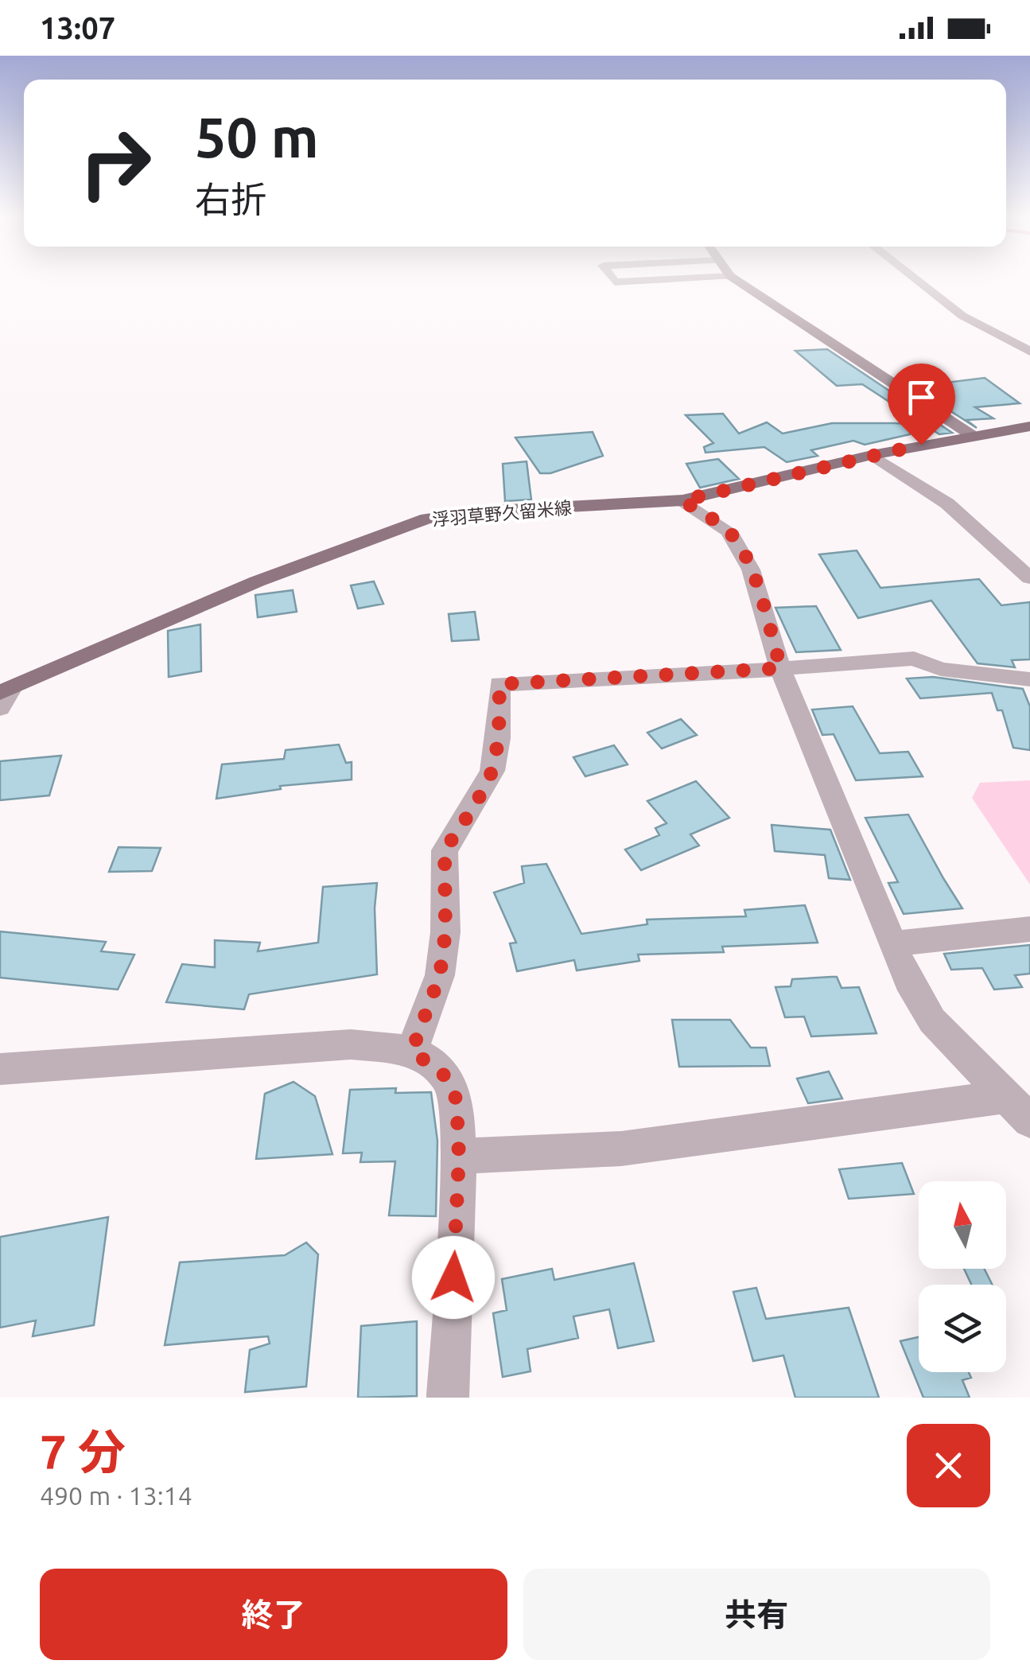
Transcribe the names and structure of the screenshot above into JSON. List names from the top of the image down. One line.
{"streets":{"main road":["浮羽草野久留米線"]},"north":"top","page":{"status":"13:07","turn":["50 m","右折"],"heading":["7 分","490 m · 13:14"],"buttons":["終了","共有"]}}
